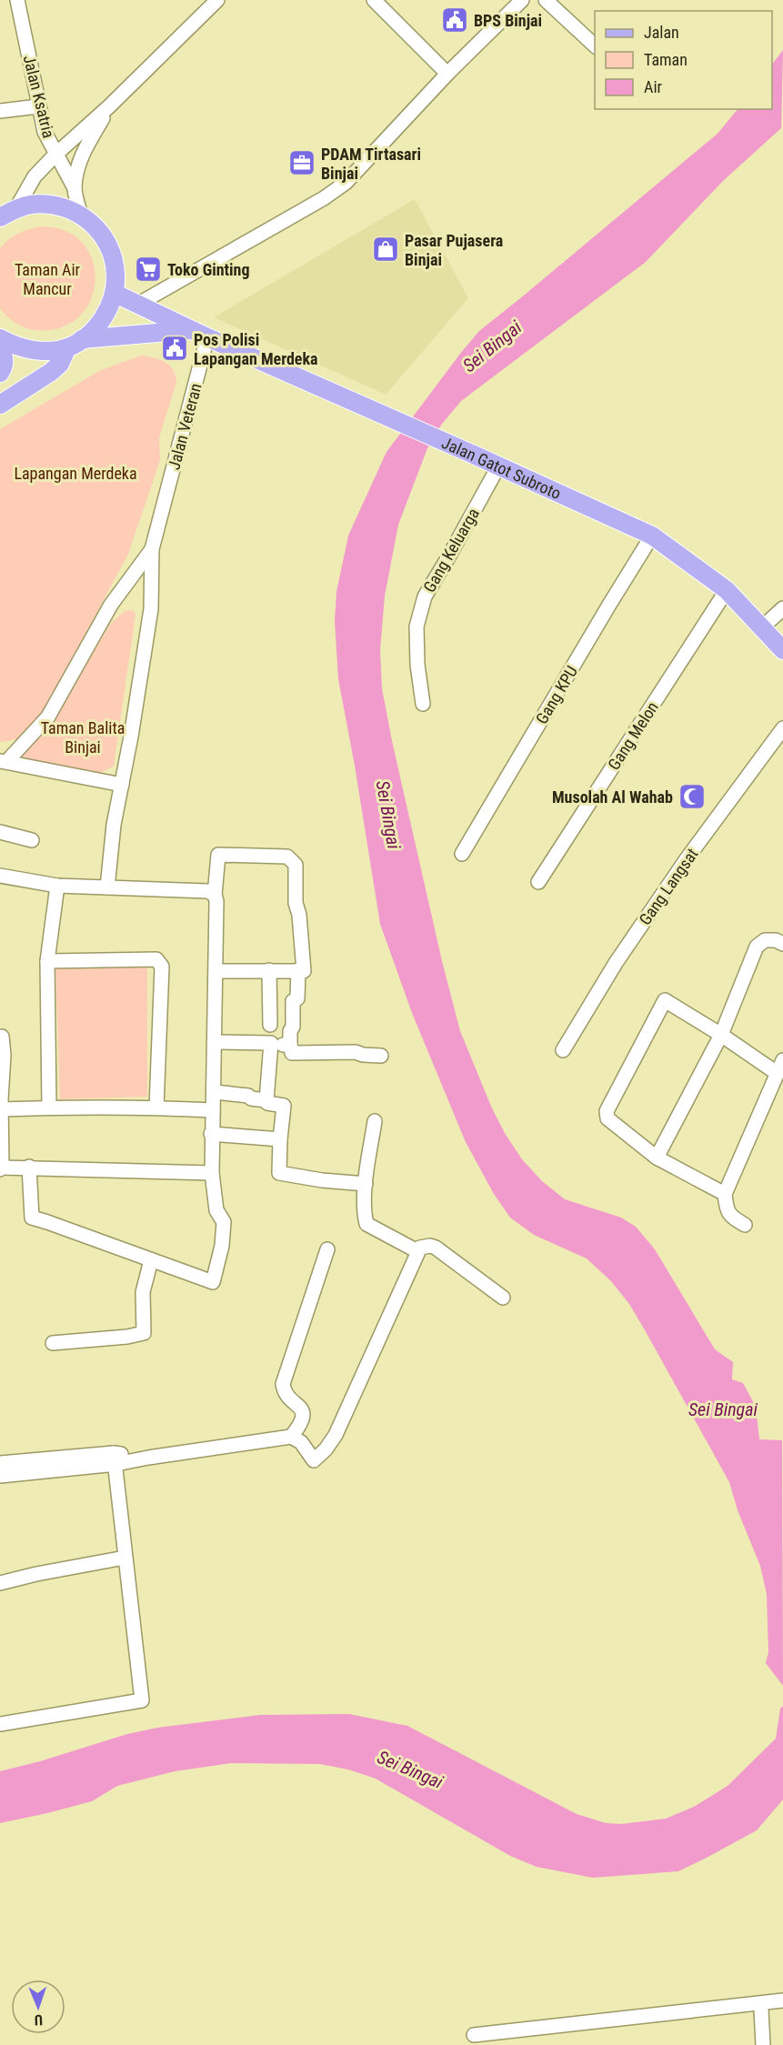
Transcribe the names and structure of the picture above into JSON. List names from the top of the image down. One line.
{"streets":{"main road":["Jalan Gatot Subroto"],"street":["Jalan Ksatria","Jalan Veteran","Gang Keluarga","Gang KPU","Gang Melon","Gang Langsat"]},"crossings":[["Jalan Veteran","Jalan Gatot Subroto"],["Jalan Gatot Subroto","Gang Keluarga"],["Jalan Gatot Subroto","Gang KPU"],["Jalan Gatot Subroto","Gang Melon"]],"water":["Sei Bingai"],"parks":["Taman Air Mancur","Lapangan Merdeka","Taman Balita Binjai"],"places":{"public building":["BPS Binjai","Pos Polisi Lapangan Merdeka"],"office":["PDAM Tirtasari Binjai"],"shop":["Pasar Pujasera Binjai"],"supermarket":["Toko Ginting"],"mosque":["Musolah Al Wahab"]},"legend":["Jalan","Taman","Air"],"north":"bottom"}
